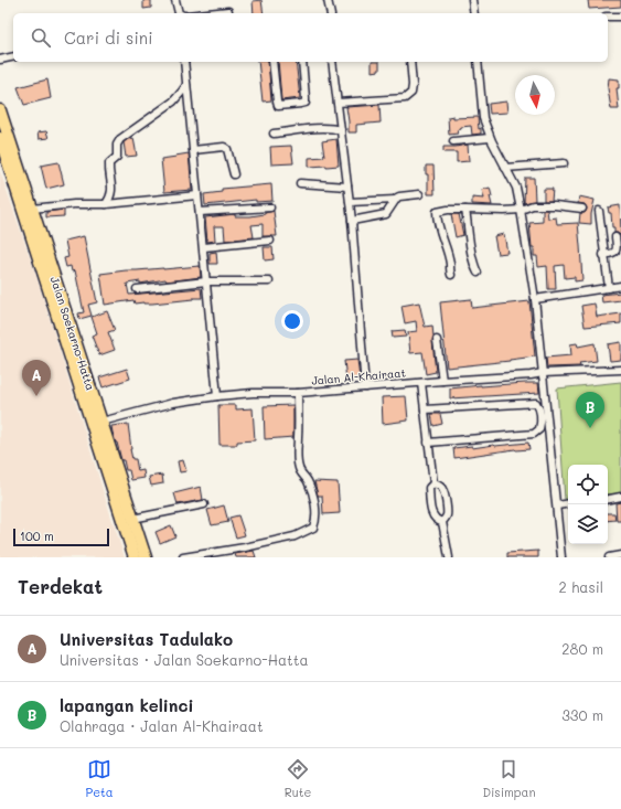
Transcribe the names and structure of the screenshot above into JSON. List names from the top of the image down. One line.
{"streets":{"main road":["Jalan Soekarno-Hatta"],"street":["Jalan Al-Khairaat"]},"crossings":[["Jalan Soekarno-Hatta","Jalan Al-Khairaat"]],"scale_bar":"100 m","north":"bottom","page":{"search":"Cari di sini","pins":["A","B"],"scale":"100 m","heading":["Terdekat","2 hasil"],"list":[{"mark":"A","name":"Universitas Tadulako","note":"Universitas · Jalan Soekarno-Hatta","value":"280 m"},{"mark":"B","name":"lapangan kelinci","note":"Olahraga · Jalan Al-Khairaat","value":"330 m"}],"nav":["Peta","Rute","Disimpan"]}}
